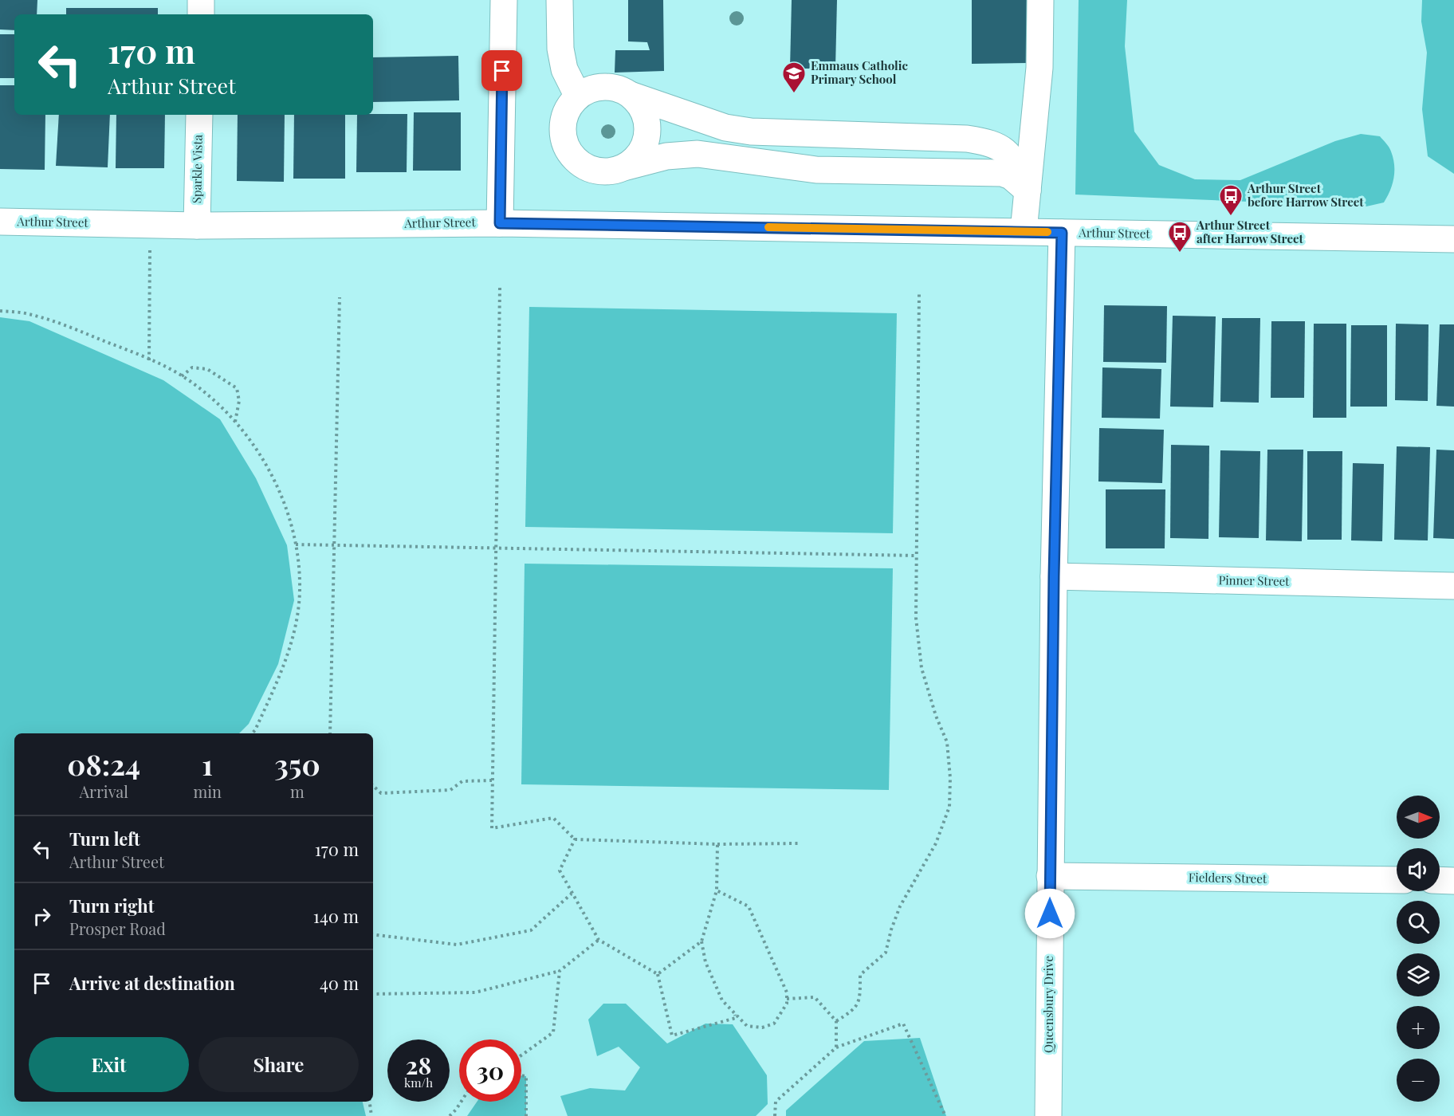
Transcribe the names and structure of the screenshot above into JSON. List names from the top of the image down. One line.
{"streets":{"street":["Sparkle Vista","Arthur Street","Pinner Street","Fielders Street","Queensbury Drive"]},"crossings":[["Sparkle Vista","Arthur Street"],["Arthur Street","Queensbury Drive"],["Pinner Street","Queensbury Drive"],["Fielders Street","Queensbury Drive"]],"places":{"school or university":["Emmaus Catholic Primary School"],"bus stop":["Arthur Street before Harrow Street","Arthur Street after Harrow Street"]},"north":"right","page":{"turn":["170 m","Arthur Street"],"eta":["08:24","Arrival","1","min","350","m"],"map_buttons":["+","−"],"list":[{"name":"Turn left","note":"Arthur Street","value":"170 m"},{"name":"Turn right","note":"Prosper Road","value":"140 m"},{"name":"Arrive at destination","value":"40 m"}],"buttons":["Exit","Share"],"speed":"28 km/h","limit":"30"}}
